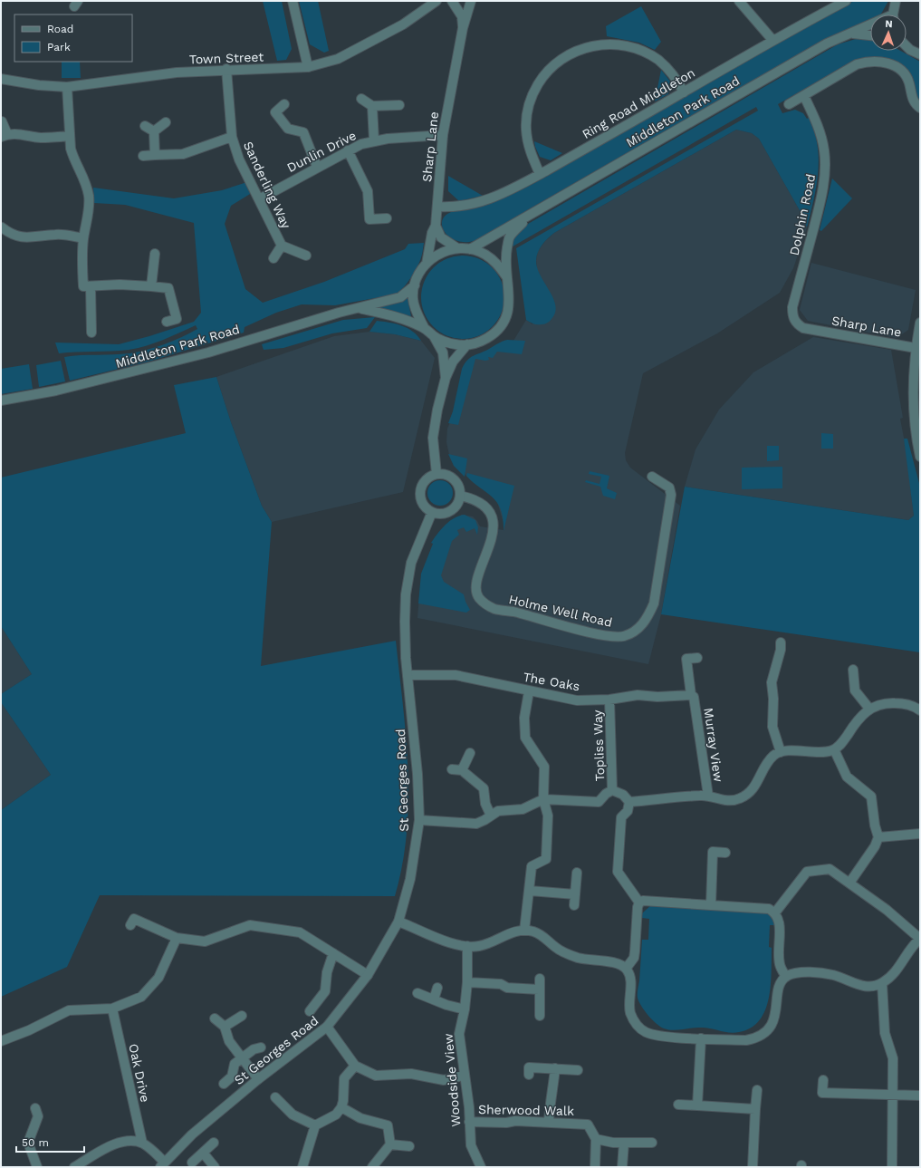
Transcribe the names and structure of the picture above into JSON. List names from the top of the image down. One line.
{"streets":{"street":["Town Street","Ring Road Middleton","Middleton Park Road","Sharp Lane","Dunlin Drive","Sanderling Way","Dolphin Road","Holme Well Road","The Oaks","Murray View","Topliss Way","St Georges Road","Oak Drive","Woodside View","Sherwood Walk"]},"crossings":[["Town Street","Sanderling Way"],["Ring Road Middleton","Sharp Lane"],["Middleton Park Road","Sharp Lane"],["Sharp Lane","Dunlin Drive"],["Sharp Lane","Dolphin Road"],["Dunlin Drive","Sanderling Way"],["Holme Well Road","St Georges Road"],["The Oaks","Murray View"],["The Oaks","Topliss Way"],["The Oaks","St Georges Road"],["Woodside View","Sherwood Walk"]],"legend":["Road","Park"],"scale_bar":"50 m","north":"top"}
